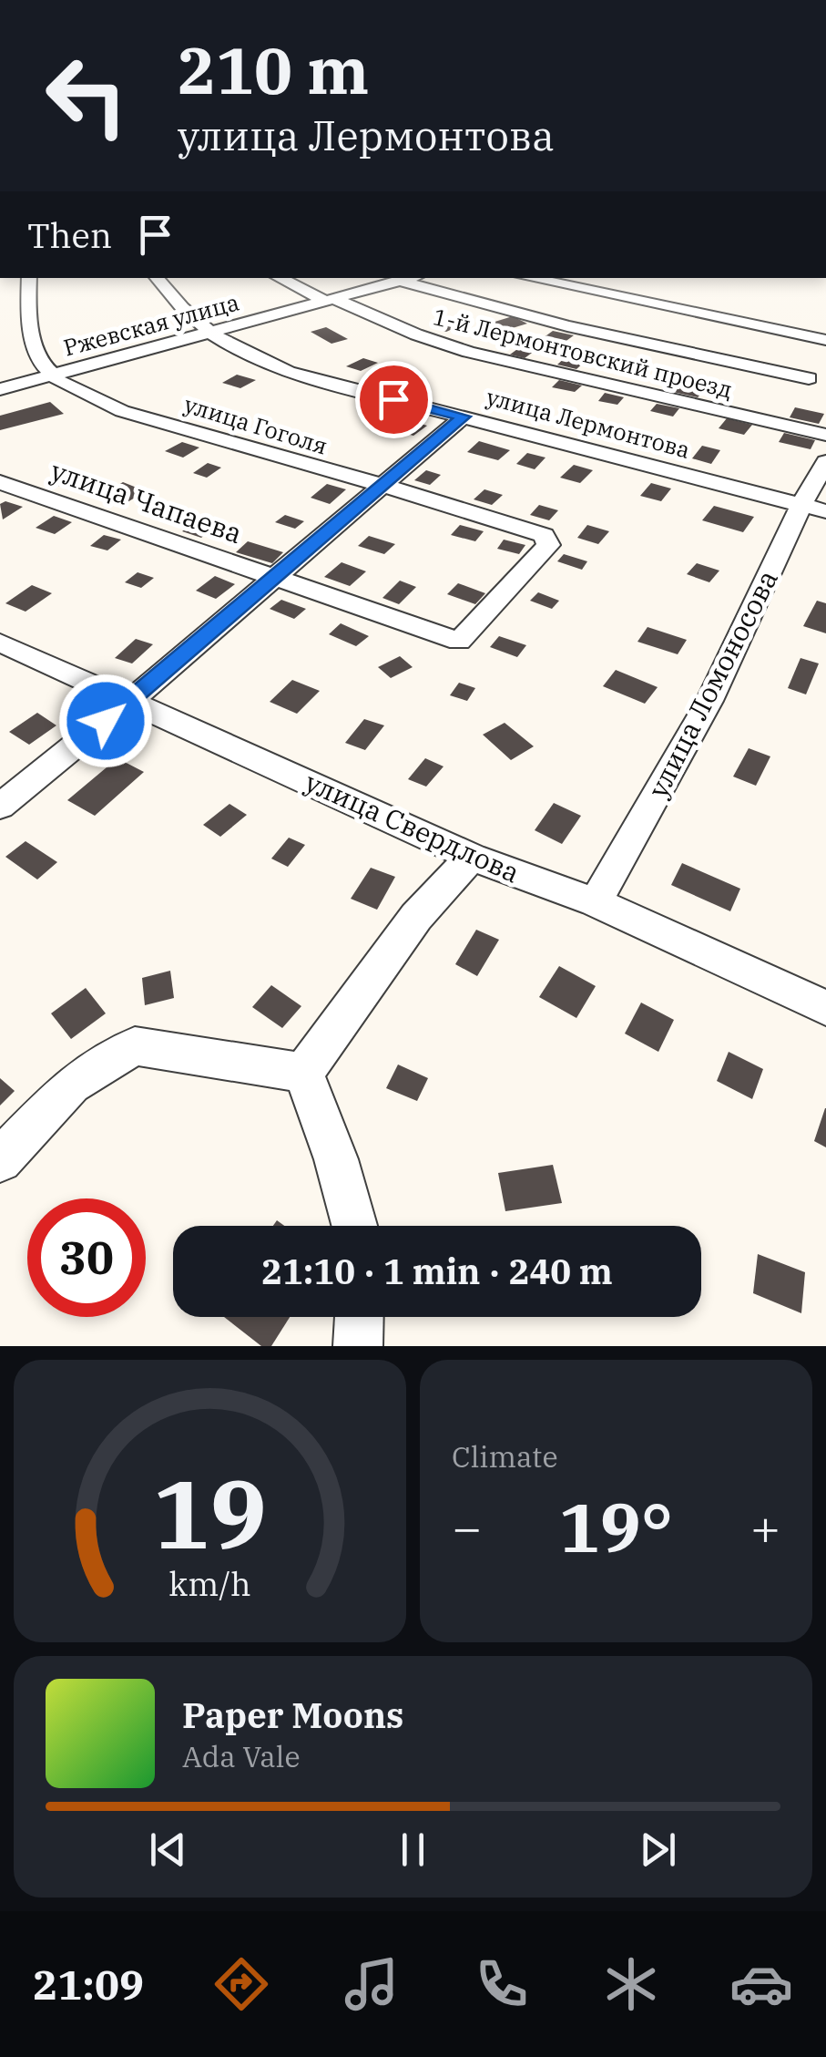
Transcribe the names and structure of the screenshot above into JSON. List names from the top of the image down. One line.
{"streets":{"street":["Ржевская улица","1-й Лермонтовский проезд","улица Лермонтова","улица Гоголя","улица Чапаева","улица Ломоносова","улица Свердлова"]},"crossings":[["Ржевская улица","1-й Лермонтовский проезд"],["Ржевская улица","улица Лермонтова"],["Ржевская улица","улица Гоголя"],["улица Лермонтова","улица Ломоносова"],["улица Гоголя","улица Чапаева"],["улица Ломоносова","улица Свердлова"]],"page":{"turn":["210 m","улица Лермонтова"],"then":"Then","limit":"30","trip":"21:10 · 1 min · 240 m","tile":"Climate","heat":["−","19°","+"],"song":["Paper Moons","Ada Vale"],"tabs":"21:09","gauge":["19","km/h"]}}
